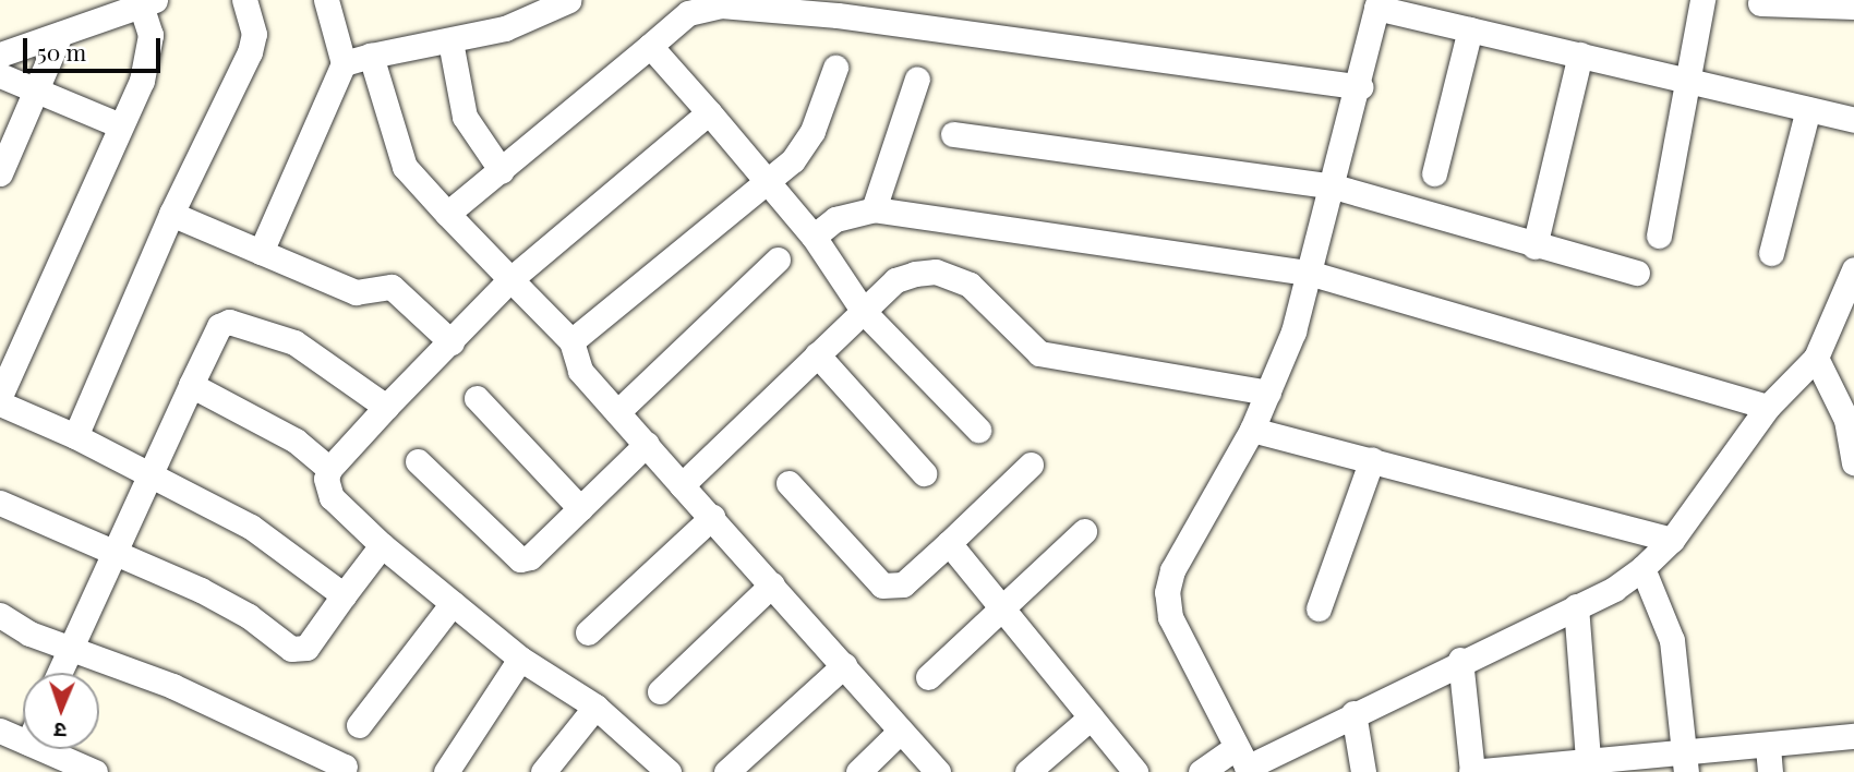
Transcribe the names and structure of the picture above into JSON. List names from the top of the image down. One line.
{"scale_bar":"50 m","north":"bottom"}
